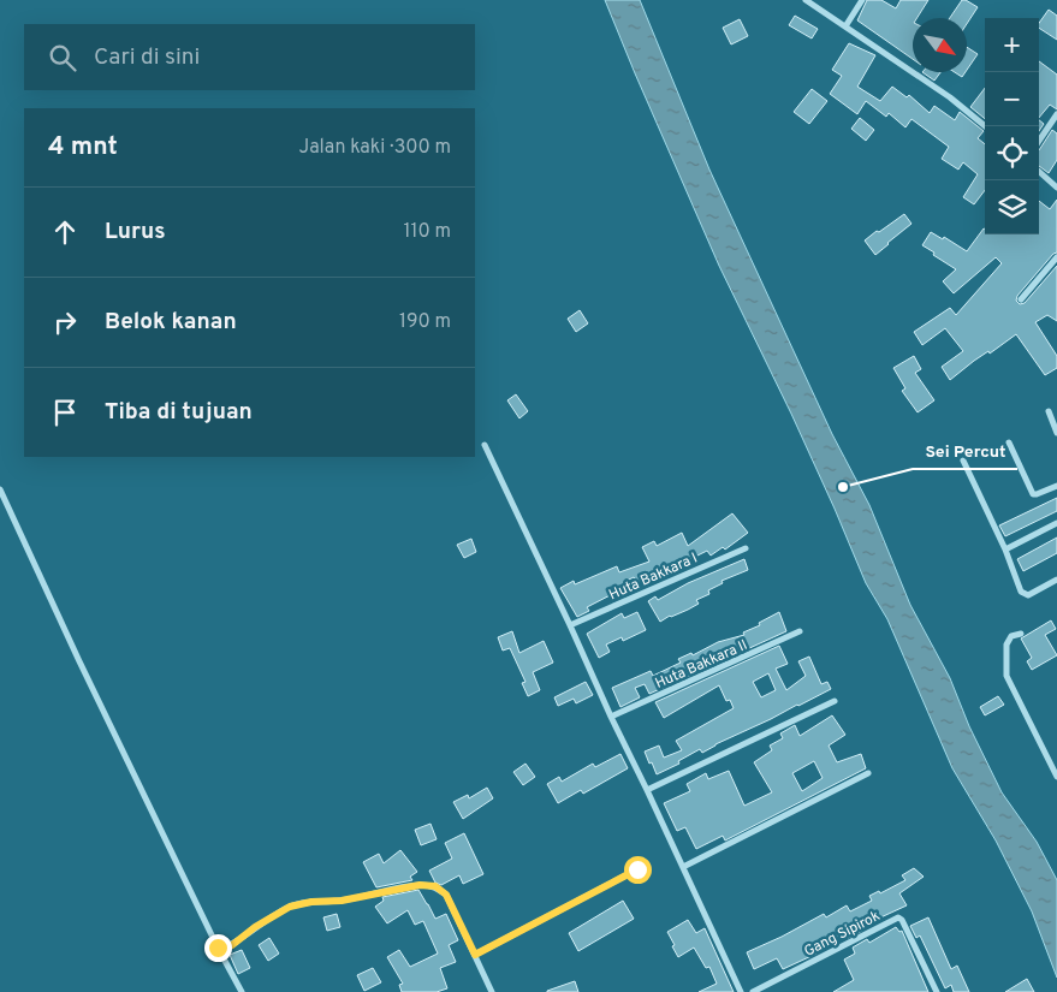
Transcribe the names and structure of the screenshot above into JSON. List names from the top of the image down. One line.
{"streets":{"street":["Huta Bakkara I","Huta Bakkara II","Gang Sipirok"]},"places":["Sei Percut"],"north":"bottom right","page":{"map_buttons":["+","−"],"search":"Cari di sini","heading":["4 mnt","Jalan kaki · 300 m"],"list":[["Lurus","110 m"],["Belok kanan","190 m"],"Tiba di tujuan"]}}
